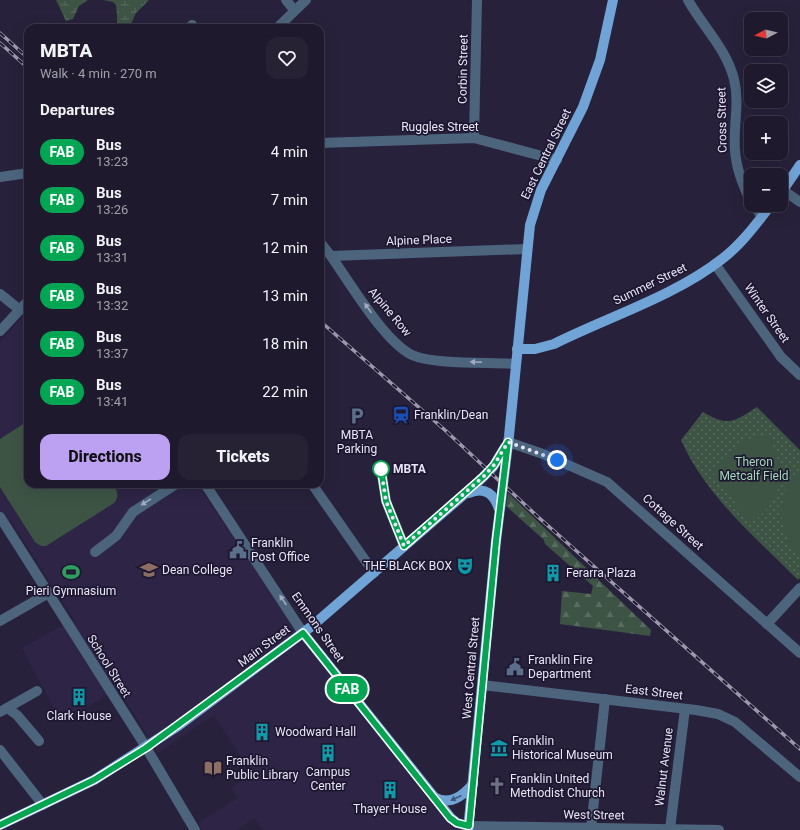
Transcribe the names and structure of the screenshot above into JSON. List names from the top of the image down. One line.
{"streets":{"main road":["East Central Street","Summer Street","Emmons Street","Main Street","West Central Street"],"street":["Corbin Street","Cross Street","Ruggles Street","Alpine Place","Alpine Row","Winter Street","Cottage Street","School Street","East Street","Walnut Avenue","West Street"]},"crossings":[["Corbin Street","Ruggles Street"],["Ruggles Street","East Central Street"],["East Central Street","Alpine Place"],["East Central Street","Summer Street"],["East Central Street","Alpine Row"],["East Central Street","Cottage Street"],["East Central Street","Main Street"],["East Central Street","West Central Street"],["Alpine Place","Alpine Row"],["Summer Street","Winter Street"],["Cottage Street","Main Street"],["Cottage Street","West Central Street"],["Emmons Street","Main Street"],["Emmons Street","West Central Street"],["Emmons Street","West Street"],["Main Street","School Street"],["Main Street","West Central Street"],["West Central Street","East Street"],["West Central Street","West Street"],["East Street","Walnut Avenue"],["Walnut Avenue","West Street"]],"one_way":["Alpine Row","Emmons Street"],"parks":["Theron Metcalf Field"],"places":{"station":["Franklin/Dean"],"parking":["MBTA Parking"],"other":["MBTA"],"public building":["Franklin Post Office","Franklin Fire Department"],"theatre":["THE BLACK BOX"],"school or university":["Dean College"],"sports":["Pieri Gymnasium"],"building":["Ferarra Plaza","Clark House","Woodward Hall","Campus Center","Thayer House"],"museum":["Franklin Historical Museum"],"library":["Franklin Public Library"],"church":["Franklin United Methodist Church"]},"lines":["bus line FAB"],"north":"left","page":{"on_map":"FAB","map_buttons":["+","−"],"heading":[["MBTA","Walk · 4 min · 270 m"],"Departures"],"list":[{"mark":"FAB","name":"Bus","note":"13:23","value":"4 min"},{"mark":"FAB","name":"Bus","note":"13:26","value":"7 min"},{"mark":"FAB","name":"Bus","note":"13:31","value":"12 min"},{"mark":"FAB","name":"Bus","note":"13:32","value":"13 min"},{"mark":"FAB","name":"Bus","note":"13:37","value":"18 min"},{"mark":"FAB","name":"Bus","note":"13:41","value":"22 min"}],"buttons":["Directions","Tickets"]}}
